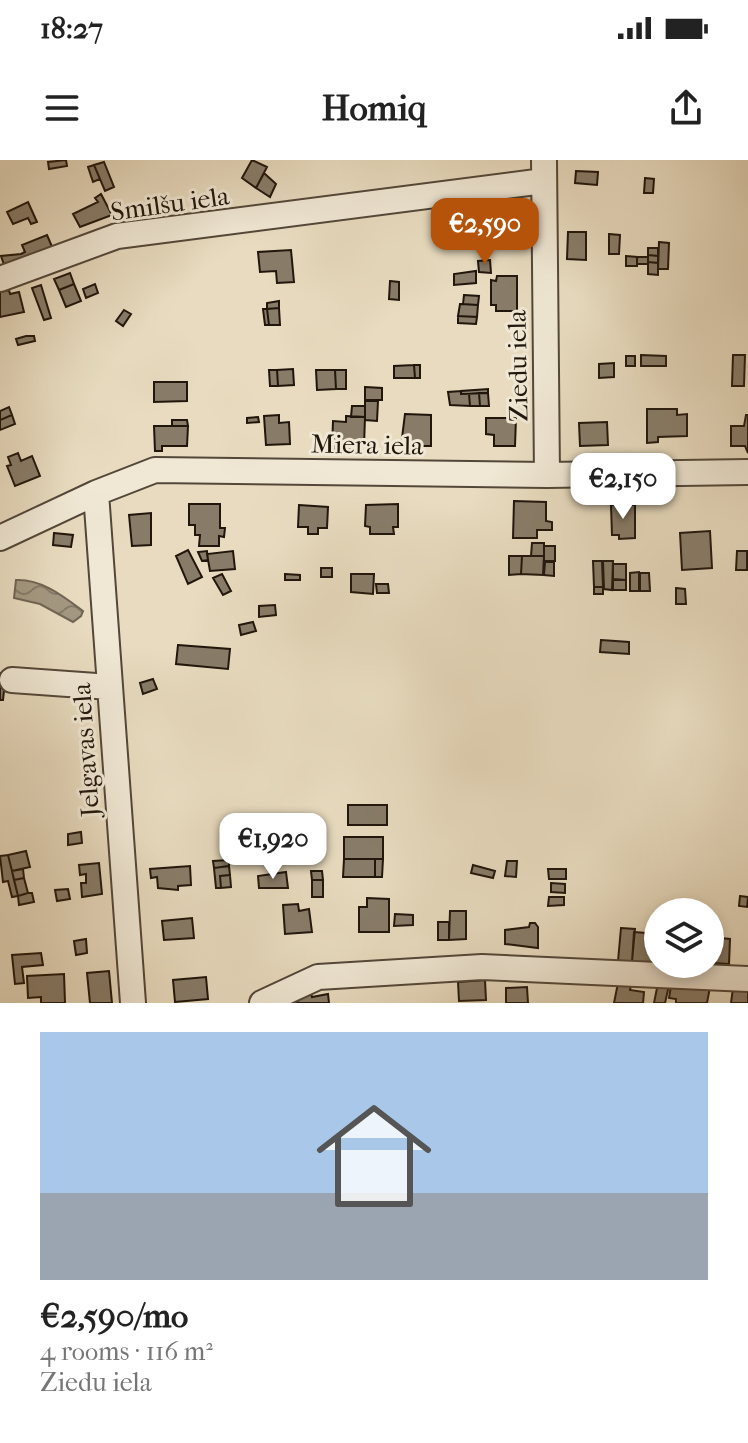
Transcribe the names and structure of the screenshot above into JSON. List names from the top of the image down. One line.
{"streets":{"street":["Smilšu iela","Ziedu iela","Miera iela","Jelgavas iela"]},"crossings":[["Smilšu iela","Ziedu iela"],["Ziedu iela","Miera iela"],["Miera iela","Jelgavas iela"]],"page":{"status":"18:27","header":"Homiq","price":["€2,590","€2,150","€1,920"],"list":[{"name":"€2,590/mo","note":"4 rooms · 116 m² · Ziedu iela"}]}}
